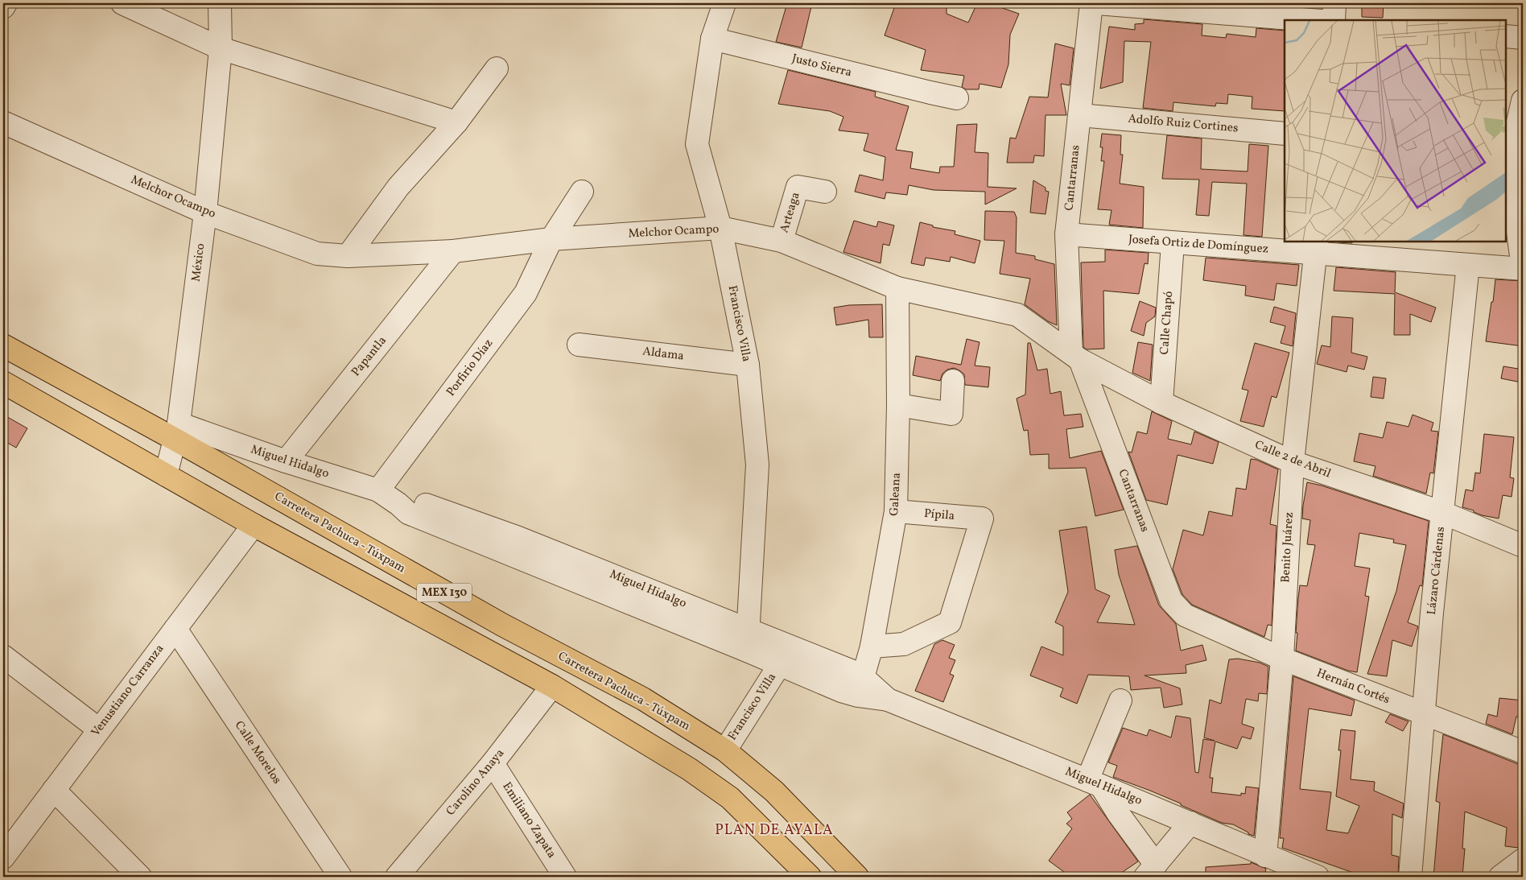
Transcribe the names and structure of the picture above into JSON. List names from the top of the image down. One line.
{"streets":{"main road":["Carretera Pachuca - Túxpam","MEX 130"],"street":["Justo Sierra","Adolfo Ruiz Cortines","Cantarranas","Melchor Ocampo","Arteaga","Josefa Ortiz de Domínguez","México","Calle Chapó","Francisco Villa","Aldama","Papantla","Porfirio Díaz","Calle 2 de Abril","Miguel Hidalgo","Galeana","Pípila","Benito Juárez","Lázaro Cárdenas","Hernán Cortés","Venustiano Carranza","Calle Morelos","Carolino Anaya","Emiliano Zapata"]},"crossings":[["Justo Sierra","Francisco Villa"],["Adolfo Ruiz Cortines","Cantarranas"],["Cantarranas","Melchor Ocampo"],["Cantarranas","Josefa Ortiz de Domínguez"],["Cantarranas","Calle 2 de Abril"],["Cantarranas","Hernán Cortés"],["Melchor Ocampo","Arteaga"],["Melchor Ocampo","México"],["Melchor Ocampo","Francisco Villa"],["Melchor Ocampo","Papantla"],["Melchor Ocampo","Porfirio Díaz"],["Melchor Ocampo","Calle 2 de Abril"],["Melchor Ocampo","Galeana"],["Josefa Ortiz de Domínguez","Calle Chapó"],["Josefa Ortiz de Domínguez","Benito Juárez"],["Josefa Ortiz de Domínguez","Lázaro Cárdenas"],["México","Miguel Hidalgo"],["México","Carretera Pachuca - Túxpam"],["México","MEX 130"],["Calle Chapó","Calle 2 de Abril"],["Francisco Villa","Aldama"],["Francisco Villa","Miguel Hidalgo"],["Francisco Villa","Carretera Pachuca - Túxpam"],["Papantla","Miguel Hidalgo"],["Porfirio Díaz","Miguel Hidalgo"],["Calle 2 de Abril","Benito Juárez"],["Calle 2 de Abril","Lázaro Cárdenas"],["Miguel Hidalgo","Galeana"],["Miguel Hidalgo","Carretera Pachuca - Túxpam"],["Miguel Hidalgo","Benito Juárez"],["Galeana","Pípila"],["Benito Juárez","Hernán Cortés"],["Lázaro Cárdenas","Hernán Cortés"],["MEX 130","Venustiano Carranza"],["MEX 130","Carolino Anaya"],["Venustiano Carranza","Calle Morelos"],["Carolino Anaya","Emiliano Zapata"]],"districts":["PLAN DE AYALA"]}
